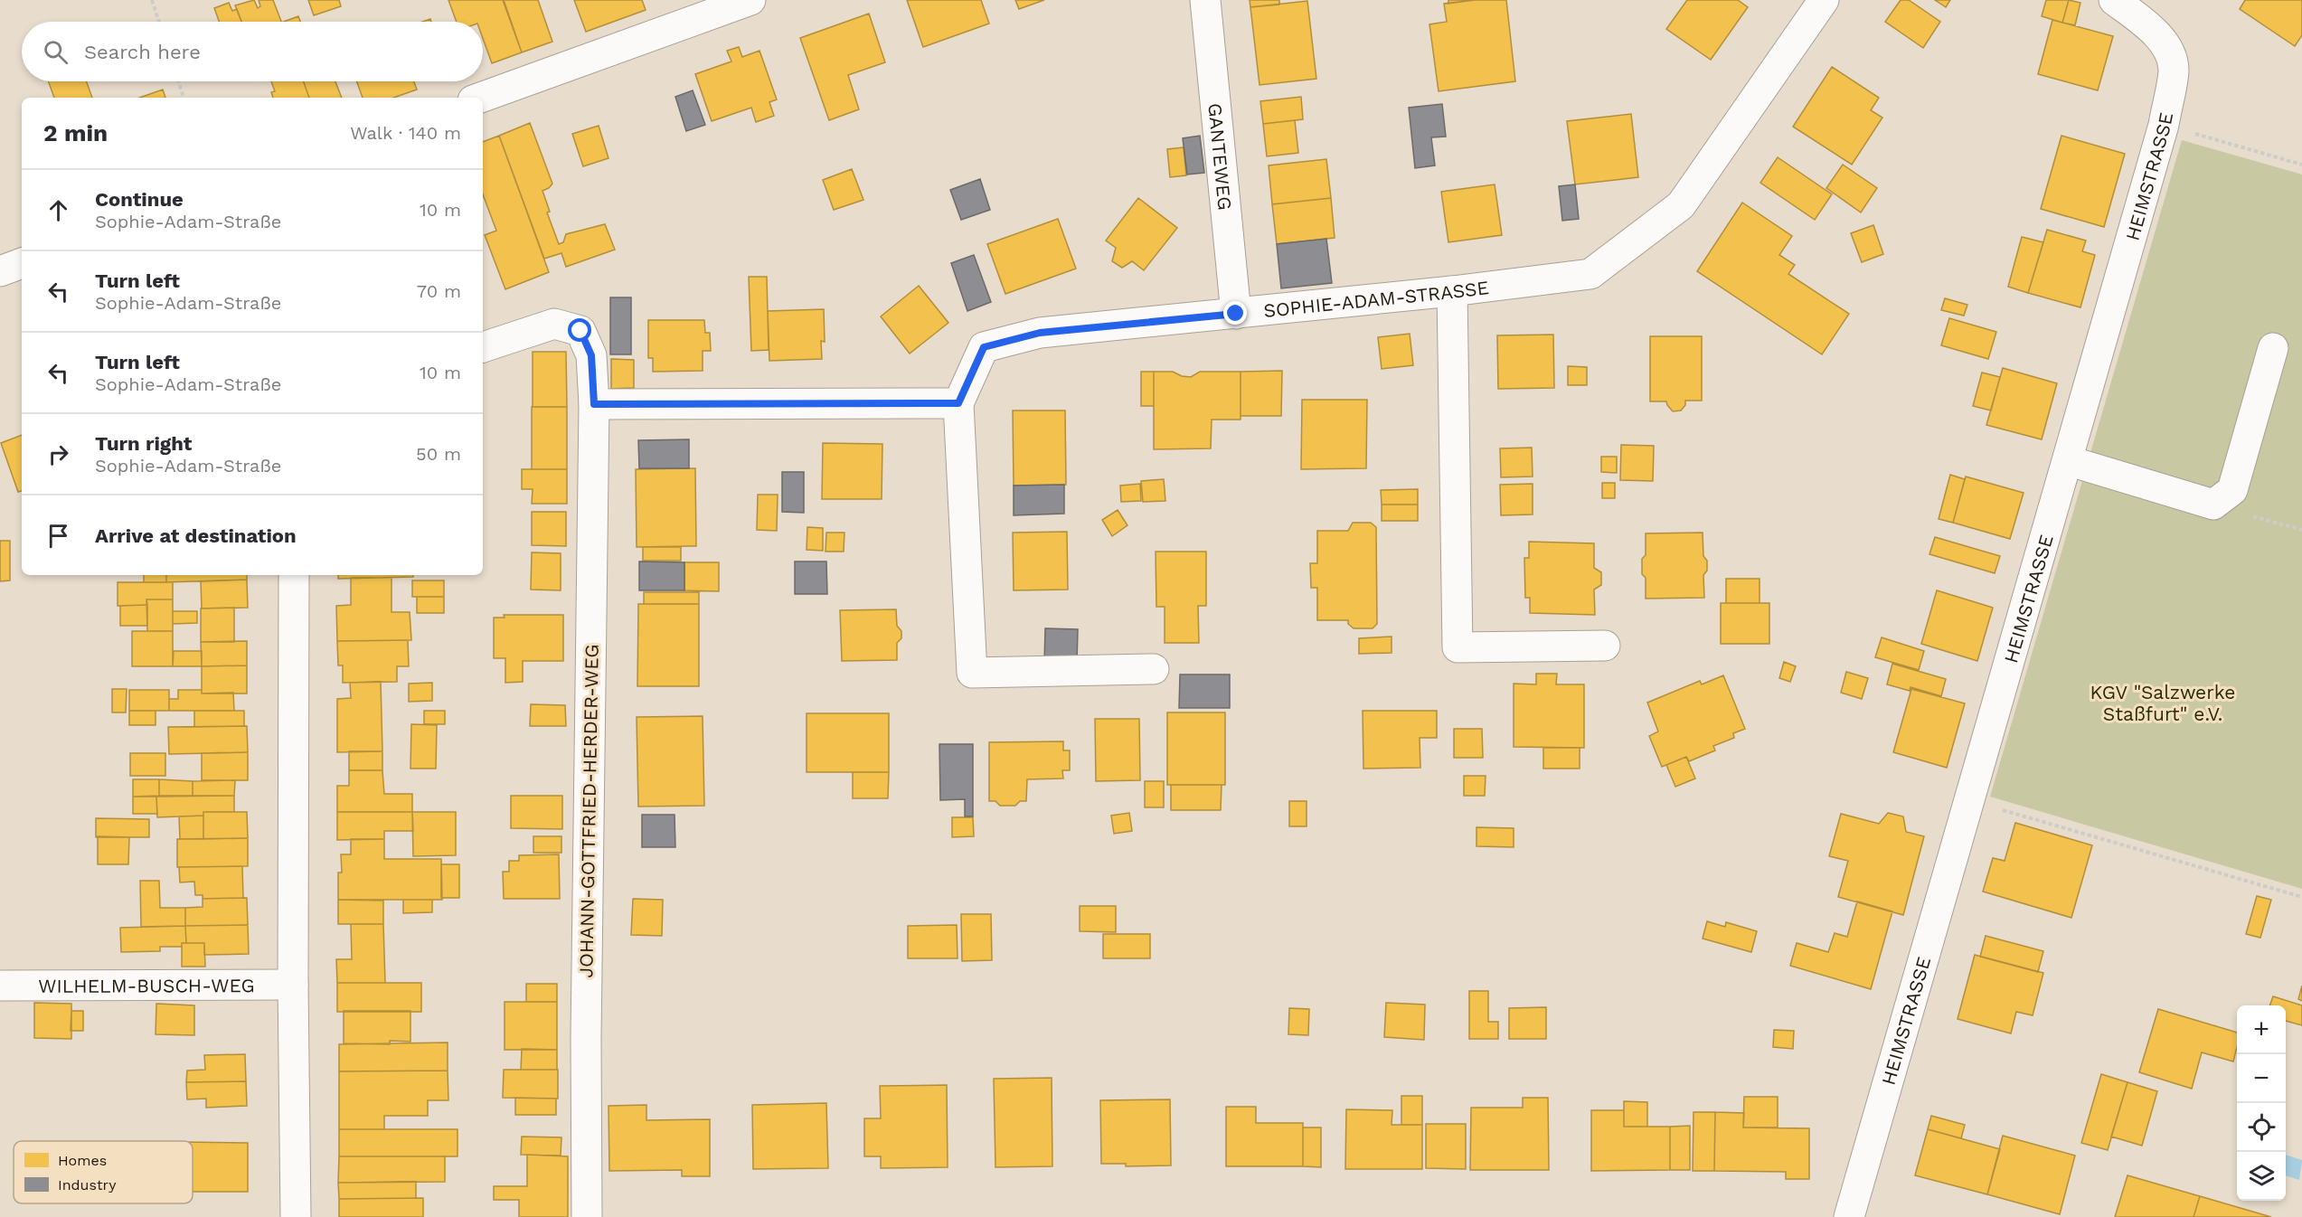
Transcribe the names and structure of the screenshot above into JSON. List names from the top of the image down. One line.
{"streets":{"street":["GANTEWEG","HEIMSTRASSE","SOPHIE-ADAM-STRASSE","JOHANN-GOTTFRIED-HERDER-WEG","WILHELM-BUSCH-WEG"]},"crossings":[["GANTEWEG","SOPHIE-ADAM-STRASSE"]],"parks":["KGV \"Salzwerke Staßfurt\" e.V."],"legend":["Homes","Industry"],"page":{"search":"Search here","heading":["2 min","Walk · 140 m"],"list":[["Continue","Sophie-Adam-Straße","10 m"],["Turn left","Sophie-Adam-Straße","70 m"],["Turn left","Sophie-Adam-Straße","10 m"],["Turn right","Sophie-Adam-Straße","50 m"],"Arrive at destination"],"map_buttons":["+","−"]}}
